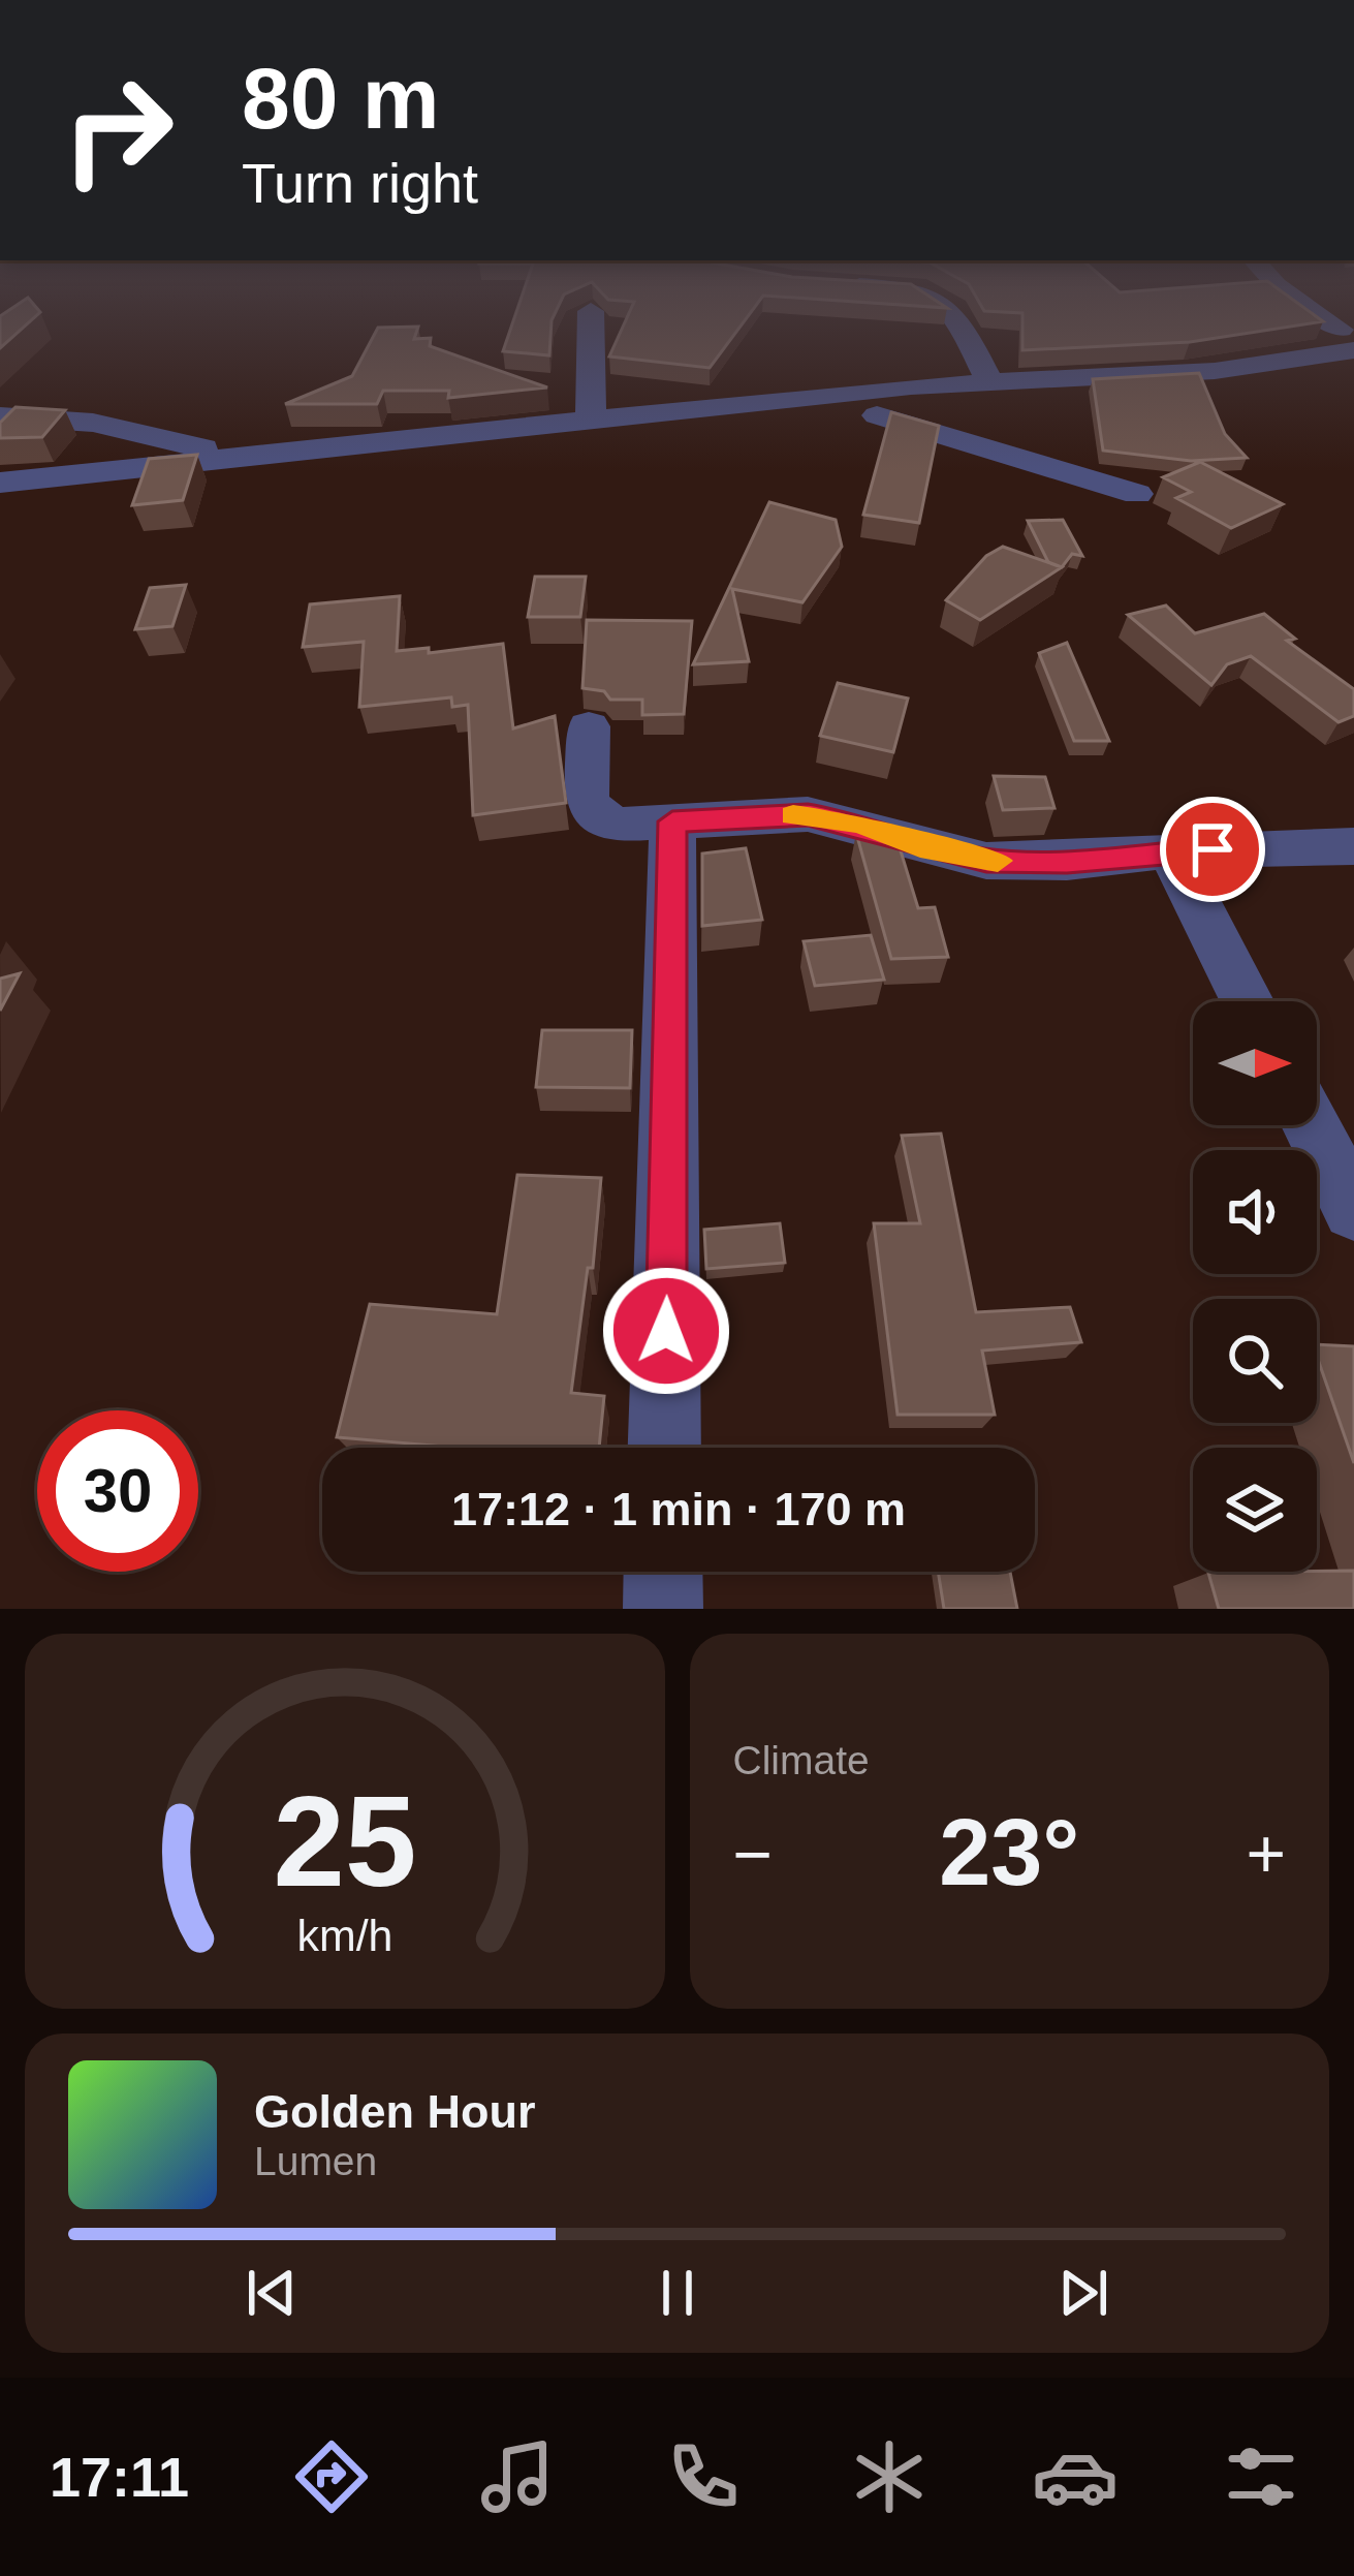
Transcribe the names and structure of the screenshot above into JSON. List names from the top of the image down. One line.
{"north":"right","page":{"turn":["80 m","Turn right"],"limit":"30","trip":"17:12 · 1 min · 170 m","tile":"Climate","heat":["−","23°","+"],"song":["Golden Hour","Lumen"],"tabs":"17:11","gauge":["25","km/h"]}}
